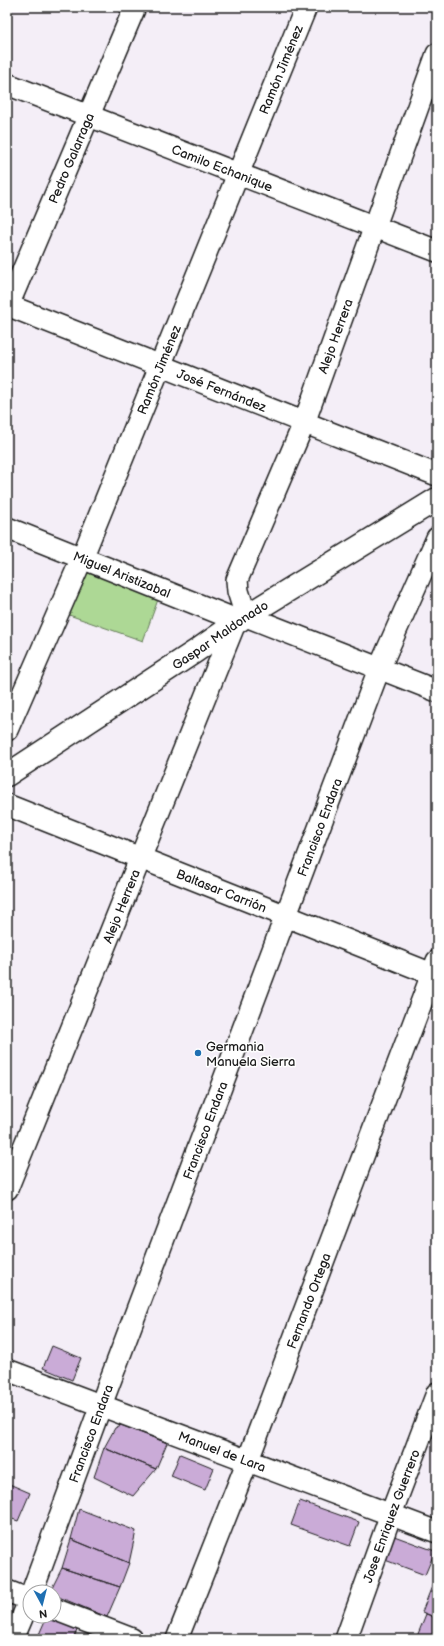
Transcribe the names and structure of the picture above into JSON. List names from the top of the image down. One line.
{"streets":{"street":["Ramón Jiménez","Pedro Galarraga","Camilo Echanique","Alejo Herrera","José Fernández","Miguel Aristizabal","Gaspar Maldonado","Francisco Endara","Baltasar Carrión","Fernando Ortega","Manuel de Lara","Jose Enriquez Guerrero"]},"crossings":[["Ramón Jiménez","Camilo Echanique"],["Ramón Jiménez","José Fernández"],["Ramón Jiménez","Miguel Aristizabal"],["Pedro Galarraga","Camilo Echanique"],["Pedro Galarraga","José Fernández"],["Camilo Echanique","Alejo Herrera"],["Alejo Herrera","José Fernández"],["Alejo Herrera","Miguel Aristizabal"],["Alejo Herrera","Gaspar Maldonado"],["Alejo Herrera","Baltasar Carrión"],["Miguel Aristizabal","Gaspar Maldonado"],["Miguel Aristizabal","Francisco Endara"],["Francisco Endara","Baltasar Carrión"],["Francisco Endara","Manuel de Lara"],["Baltasar Carrión","Fernando Ortega"],["Fernando Ortega","Manuel de Lara"],["Manuel de Lara","Jose Enriquez Guerrero"]],"places":["Germania Manuela Sierra"],"north":"bottom"}
